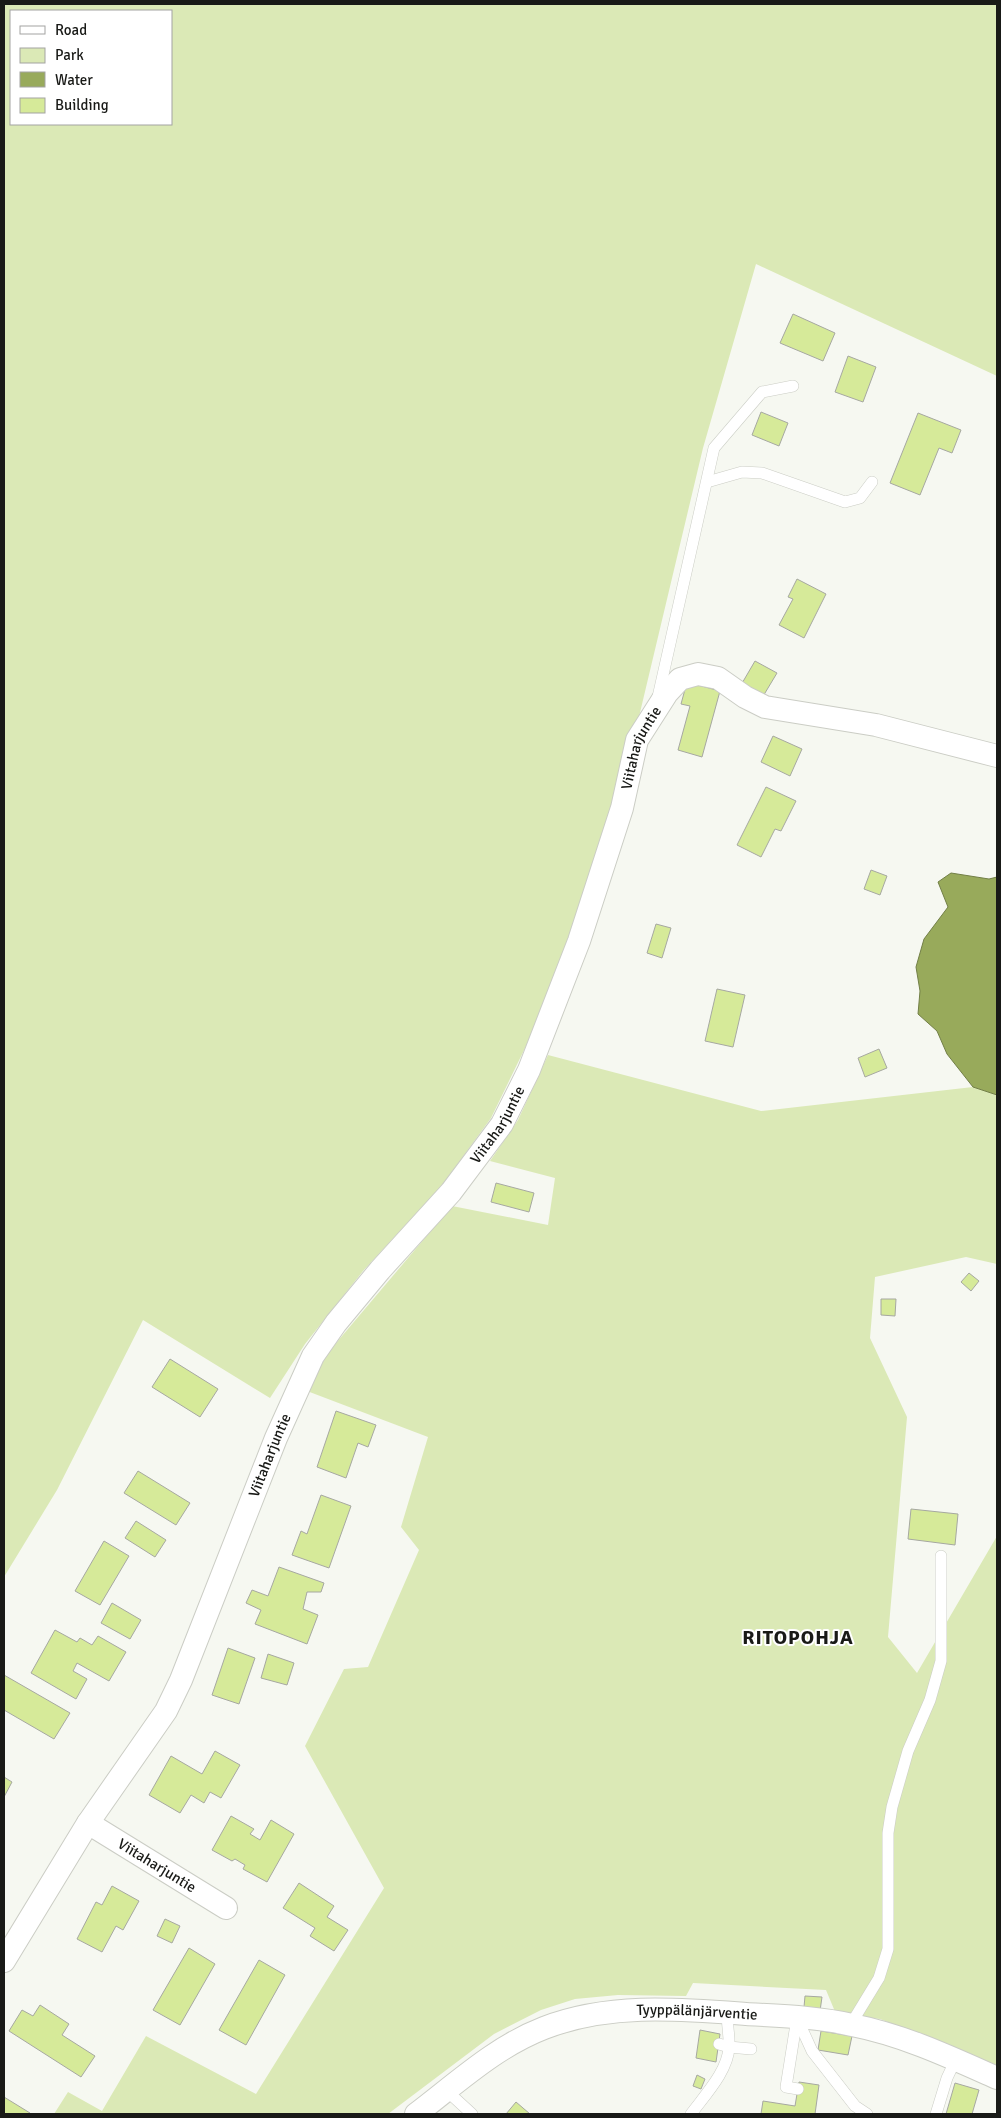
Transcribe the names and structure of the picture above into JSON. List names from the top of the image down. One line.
{"streets":{"street":["Viitaharjuntie","Tyyppälänjärventie"]},"districts":["RITOPOHJA"],"legend":["Road","Park","Water","Building"]}
